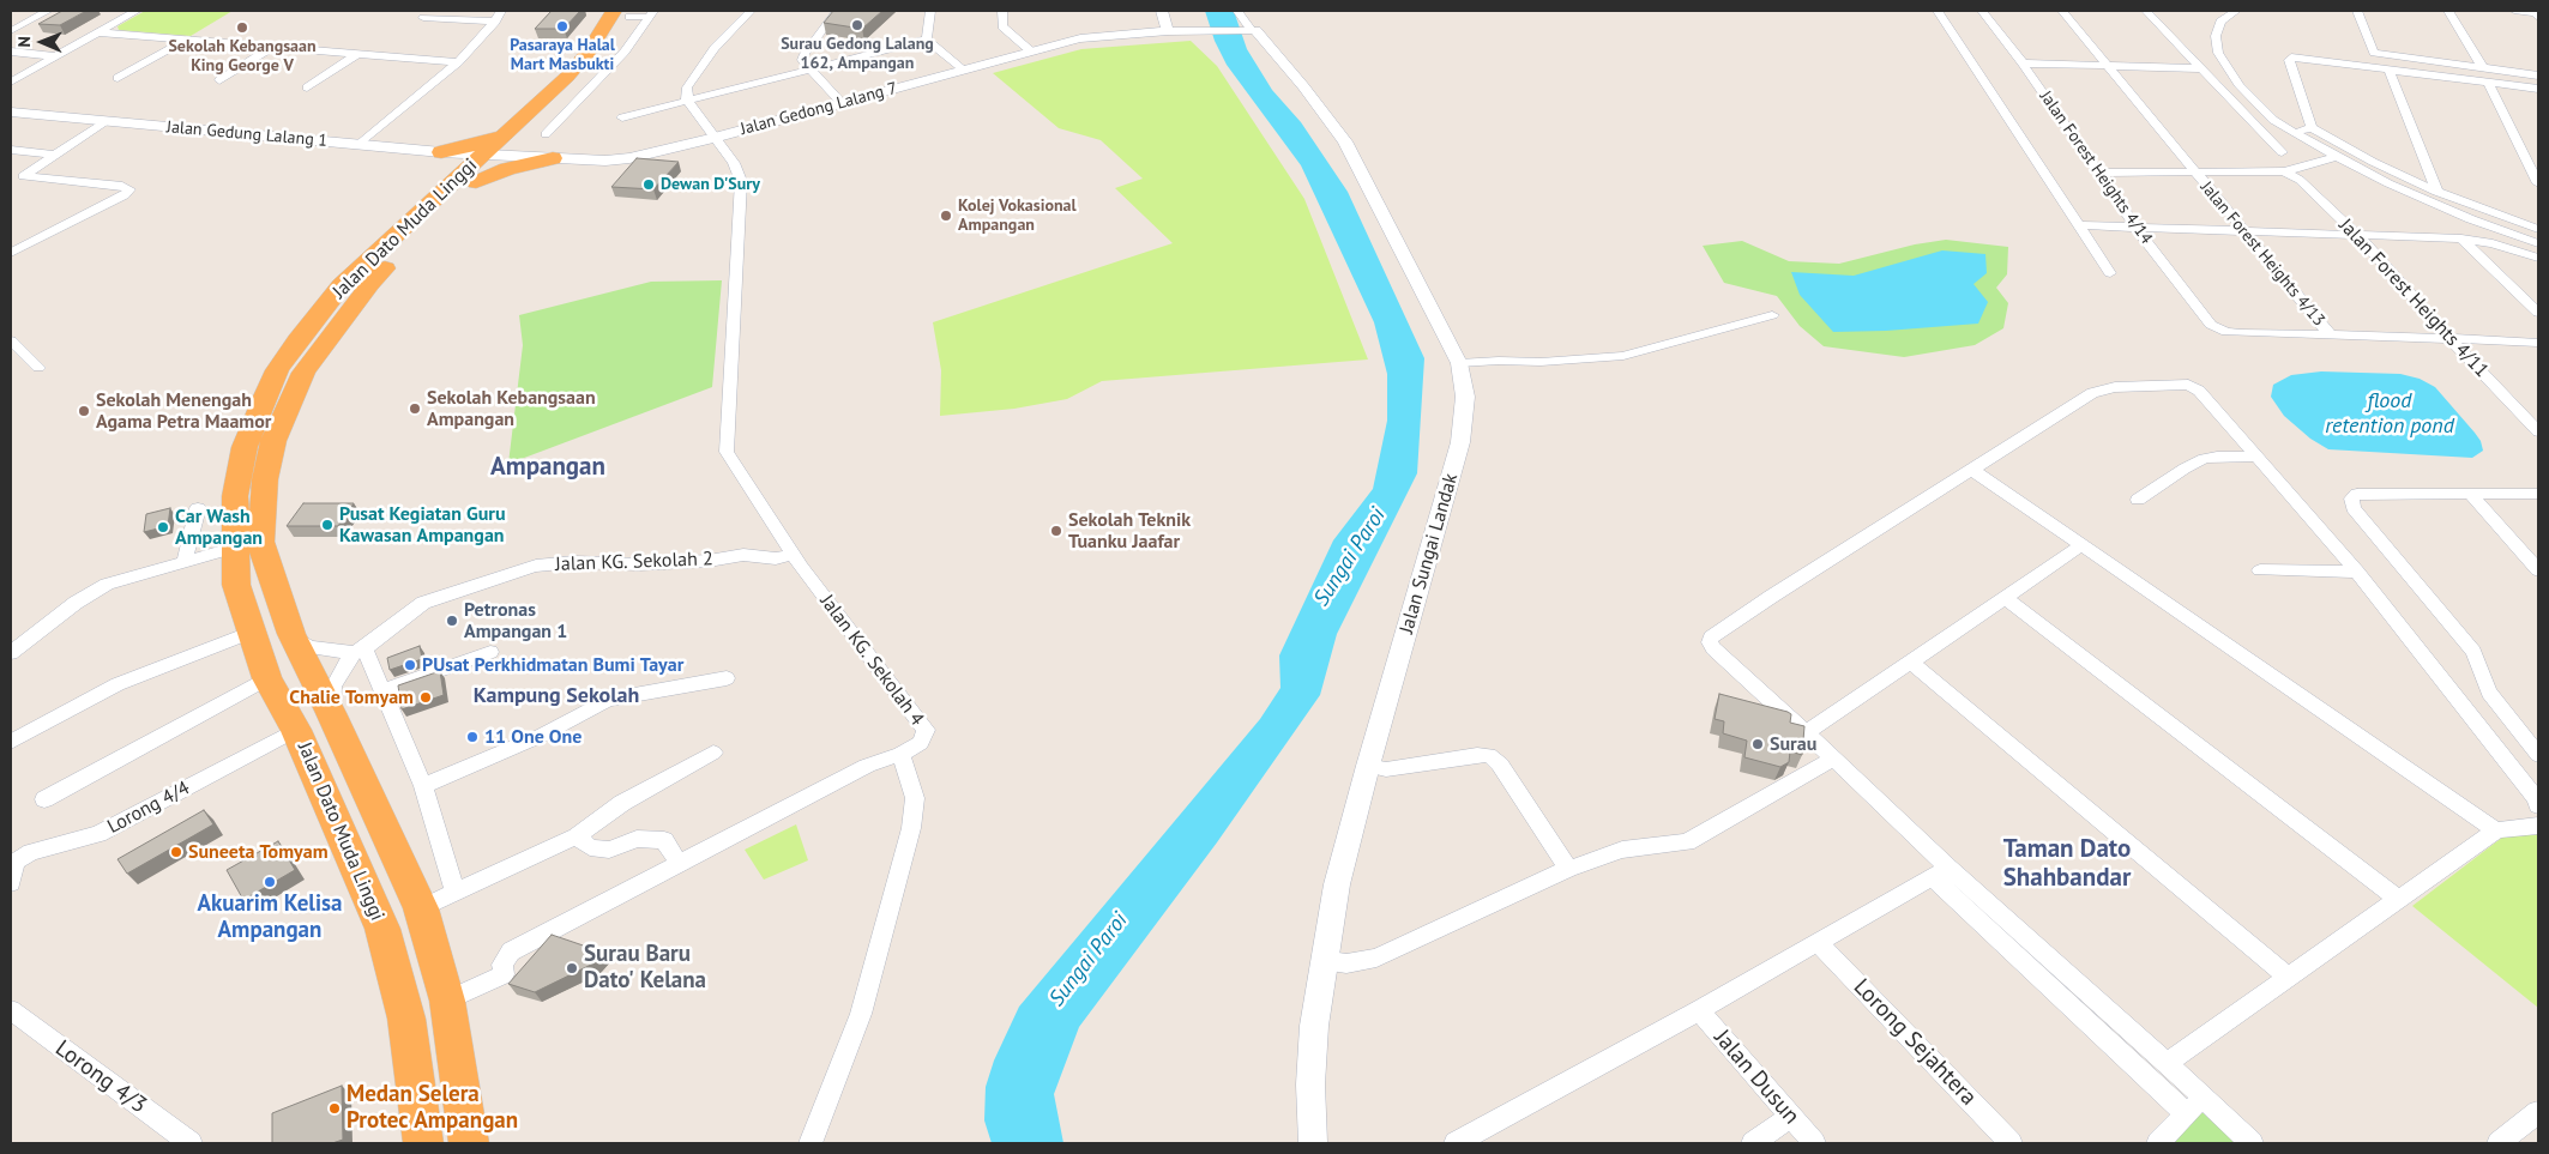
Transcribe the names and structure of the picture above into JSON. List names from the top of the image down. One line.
{"streets":{"highway":["Jalan Dato Muda Linggi"],"street":["Jalan Gedong Lalang 7","Jalan Gedung Lalang 1","Jalan Forest Heights 4/14","Jalan Forest Heights 4/13","Jalan Forest Heights 4/11","Jalan Sungai Landak","Jalan KG. Sekolah 2","Jalan KG. Sekolah 4","Lorong 4/4","Lorong Sejahtera","Lorong 4/3","Jalan Dusun"]},"crossings":[["Jalan Gedong Lalang 7","Jalan Gedung Lalang 1"],["Jalan Gedong Lalang 7","Jalan Dato Muda Linggi"],["Jalan Gedong Lalang 7","Jalan Sungai Landak"],["Jalan Gedong Lalang 7","Jalan KG. Sekolah 4"],["Jalan Gedung Lalang 1","Jalan Dato Muda Linggi"],["Jalan Forest Heights 4/14","Jalan Forest Heights 4/13"],["Jalan Dato Muda Linggi","Jalan KG. Sekolah 2"],["Jalan Dato Muda Linggi","Jalan KG. Sekolah 4"],["Jalan Dato Muda Linggi","Lorong 4/4"],["Jalan KG. Sekolah 2","Jalan KG. Sekolah 4"]],"districts":["Ampangan","Kampung Sekolah","Taman Dato Shahbandar"],"water":["flood retention pond","Sungai Paroi"],"places":["Surau Gedong Lalang 162, Ampangan","Pasaraya Halal Mart Masbukti","Sekolah Kebangsaan King George V","Dewan D'Sury","Kolej Vokasional Ampangan","Sekolah Kebangsaan Ampangan","Sekolah Menengah Agama Petra Maamor","Pusat Kegiatan Guru Kawasan Ampangan","Car Wash Ampangan","Sekolah Teknik Tuanku Jaafar","Petronas Ampangan 1","PUsat Perkhidmatan Bumi Tayar","Chalie Tomyam","11 One One","Surau","Suneeta Tomyam","Akuarim Kelisa Ampangan","Surau Baru Dato' Kelana","Medan Selera Protec Ampangan"],"north":"left"}
